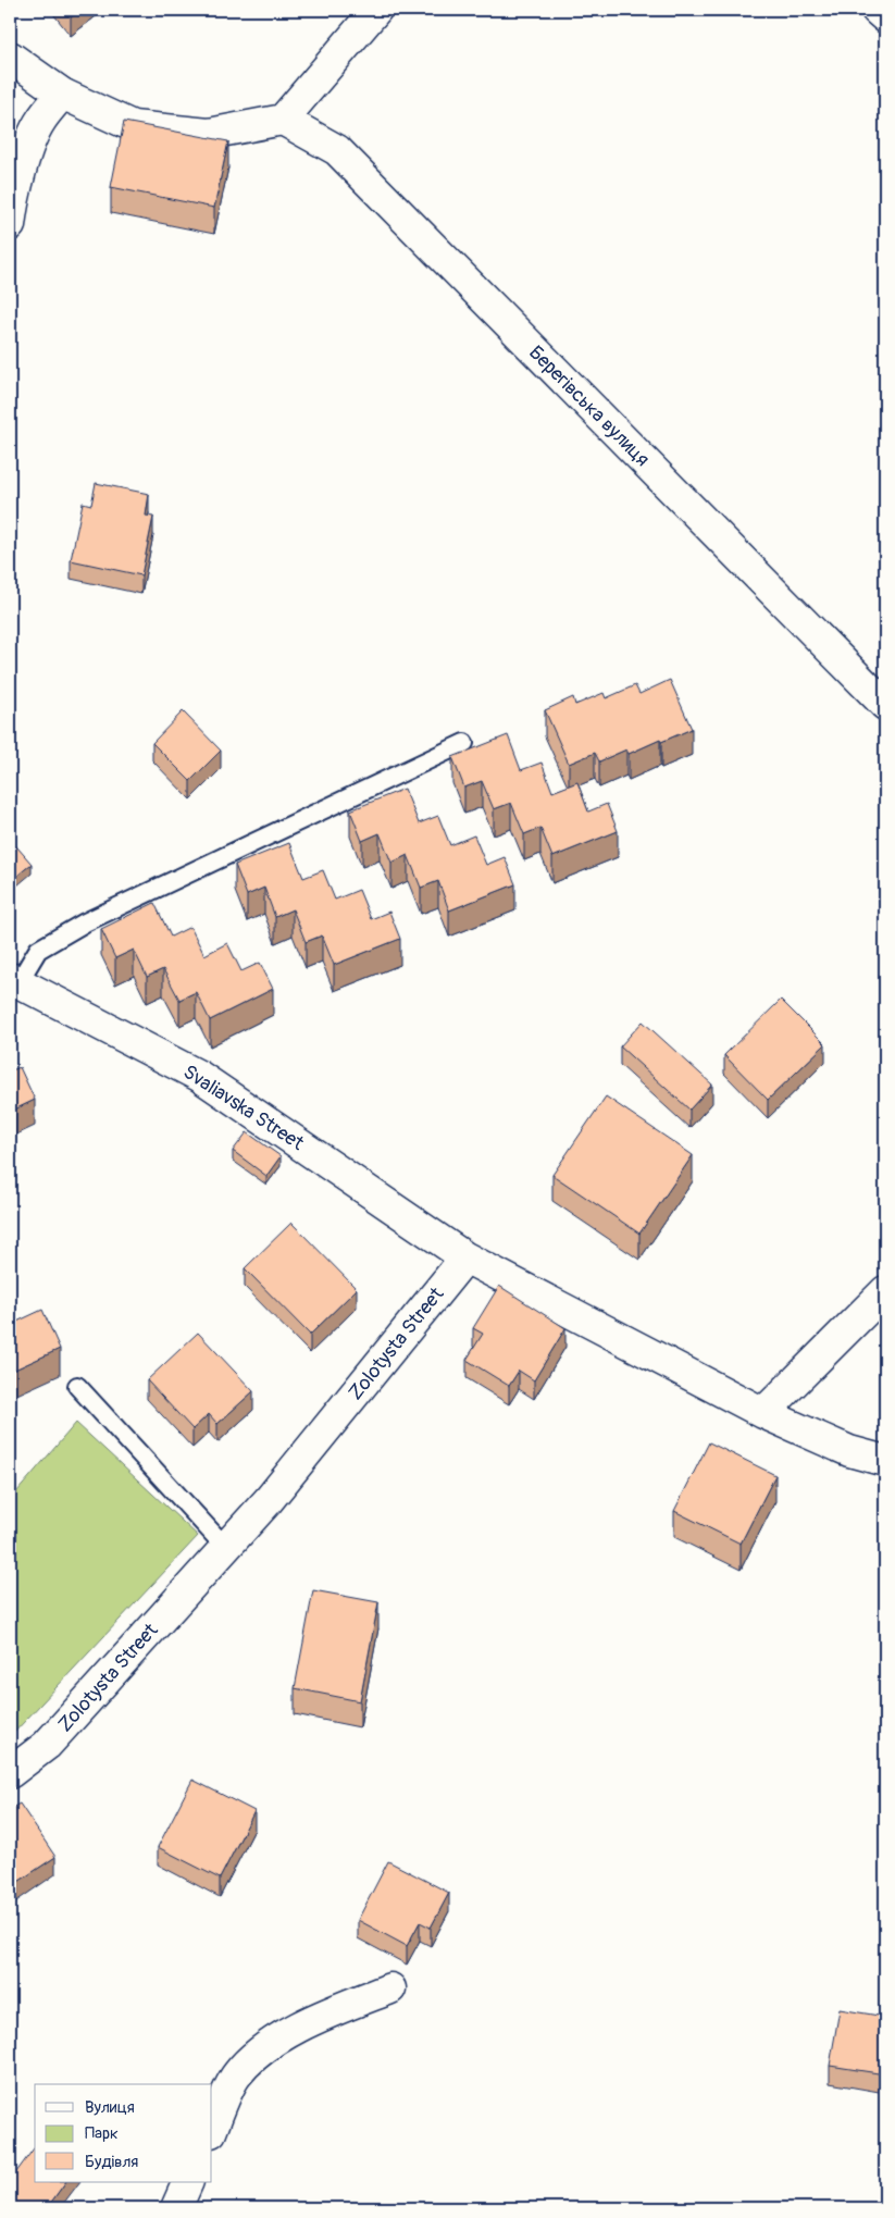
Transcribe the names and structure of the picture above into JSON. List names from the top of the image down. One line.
{"streets":{"street":["Берегівська вулиця","Svaliavska Street","Zolotysta Street"]},"crossings":[["Svaliavska Street","Zolotysta Street"]],"legend":["Вулиця","Парк","Будівля"]}
